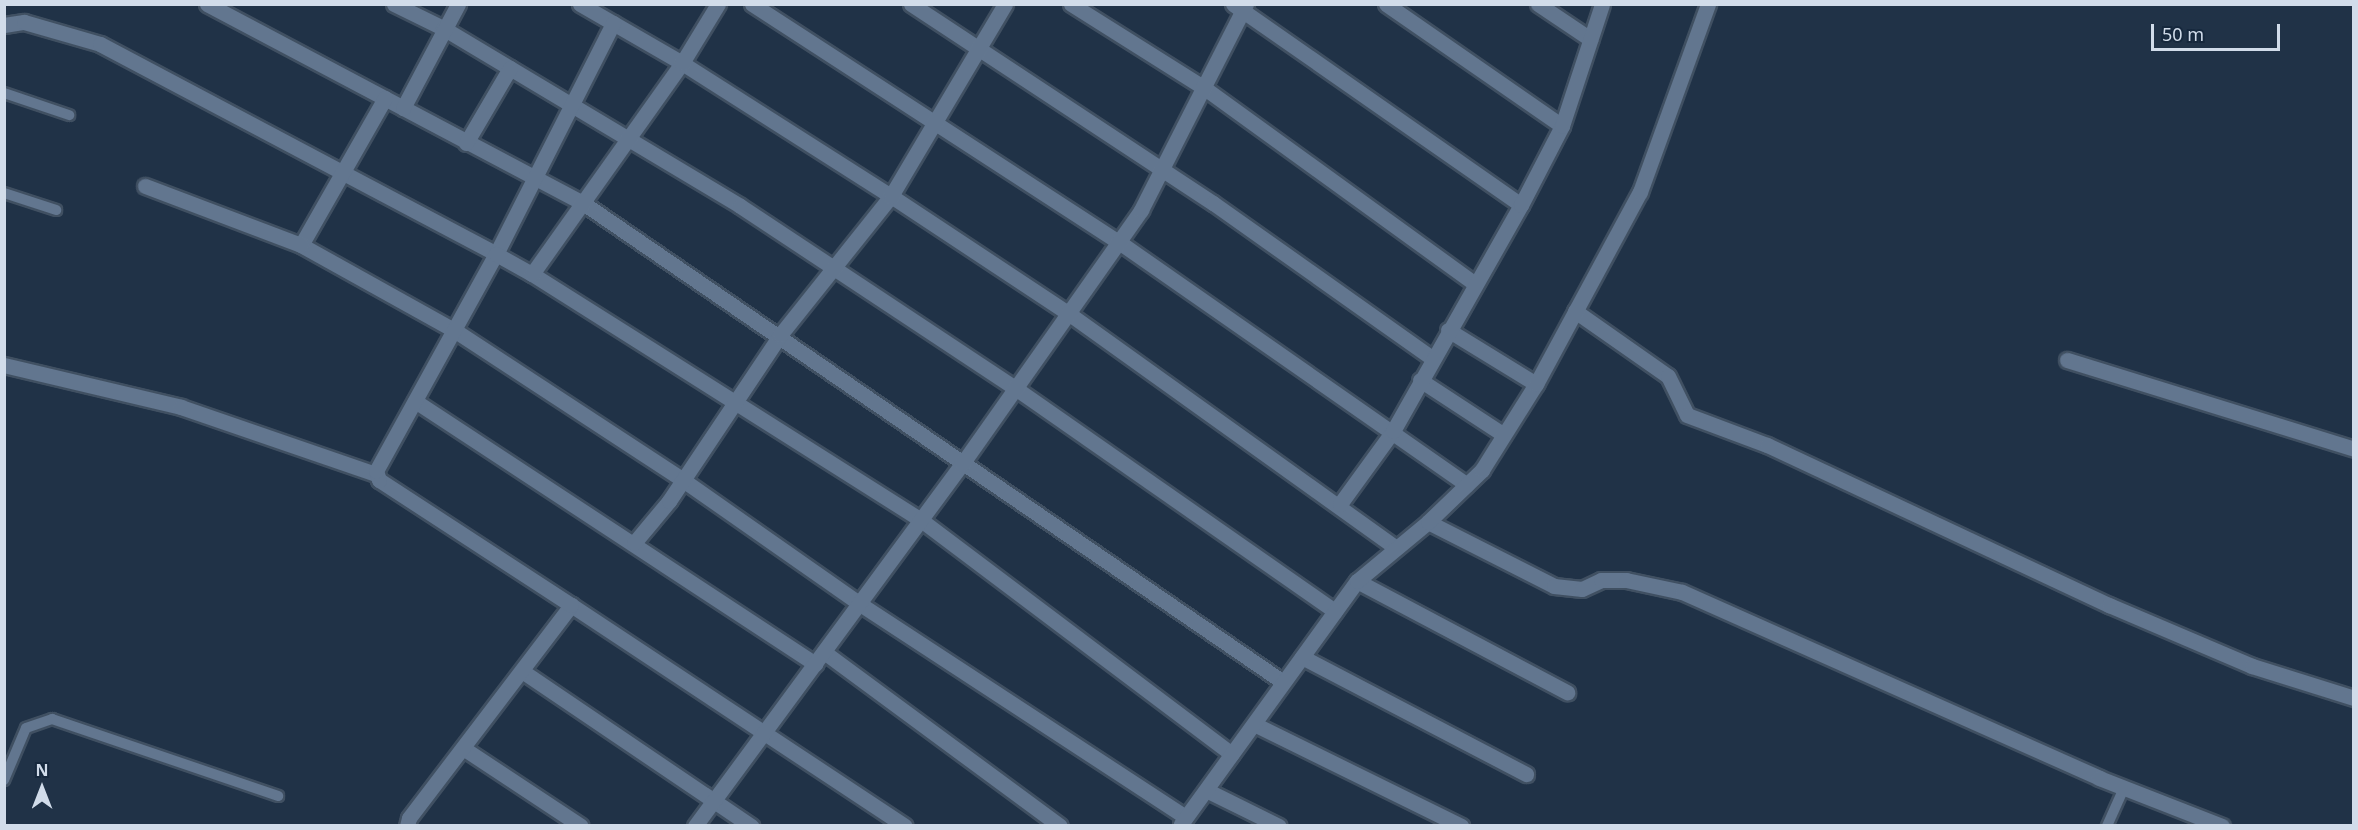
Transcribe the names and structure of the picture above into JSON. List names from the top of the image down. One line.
{"scale_bar":"50 m","north":"top"}
